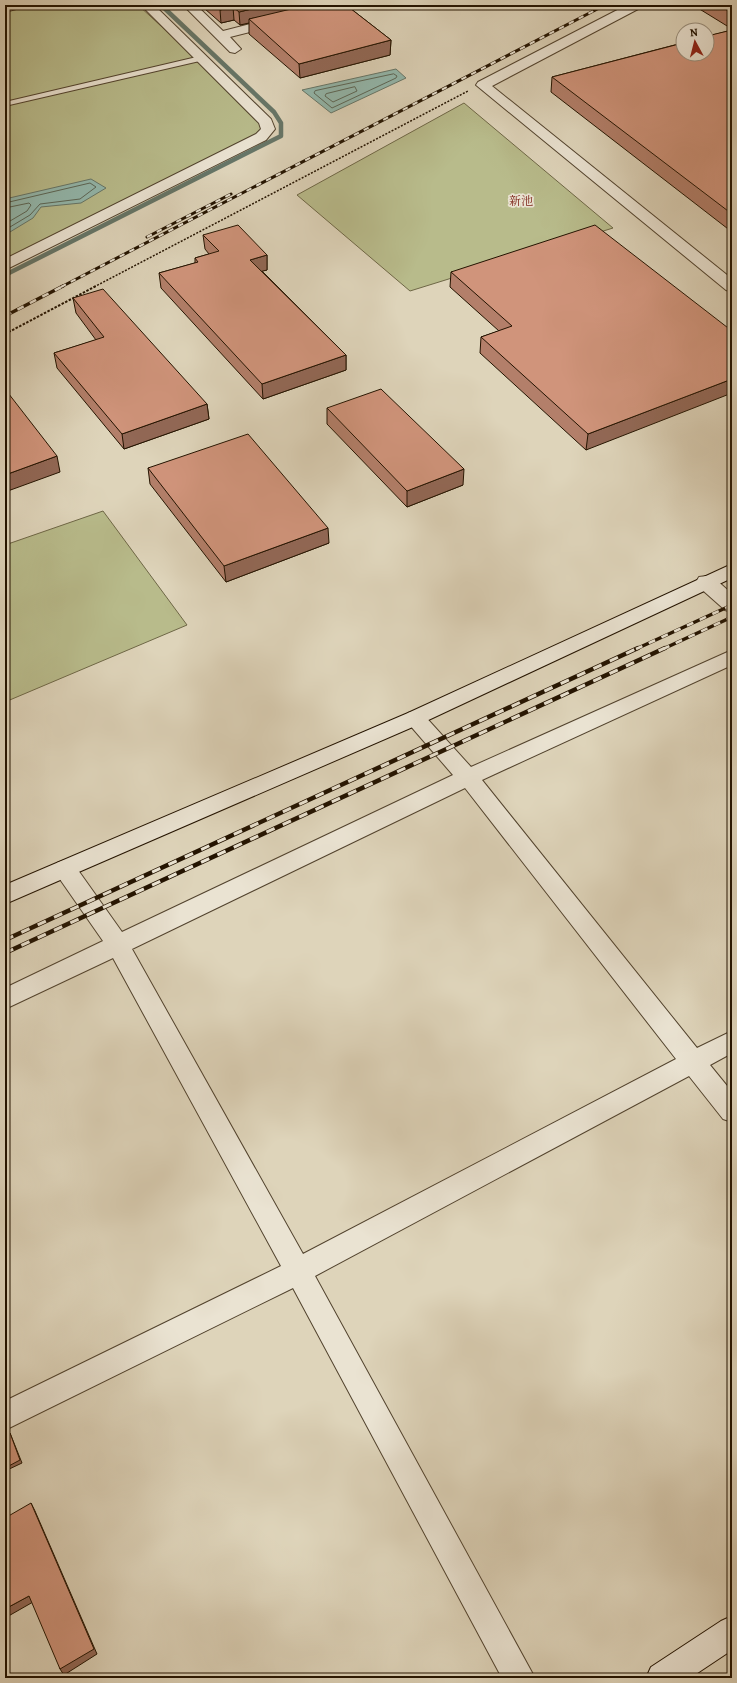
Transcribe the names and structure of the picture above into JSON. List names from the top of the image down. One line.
{"districts":["新池"],"north":"top"}
